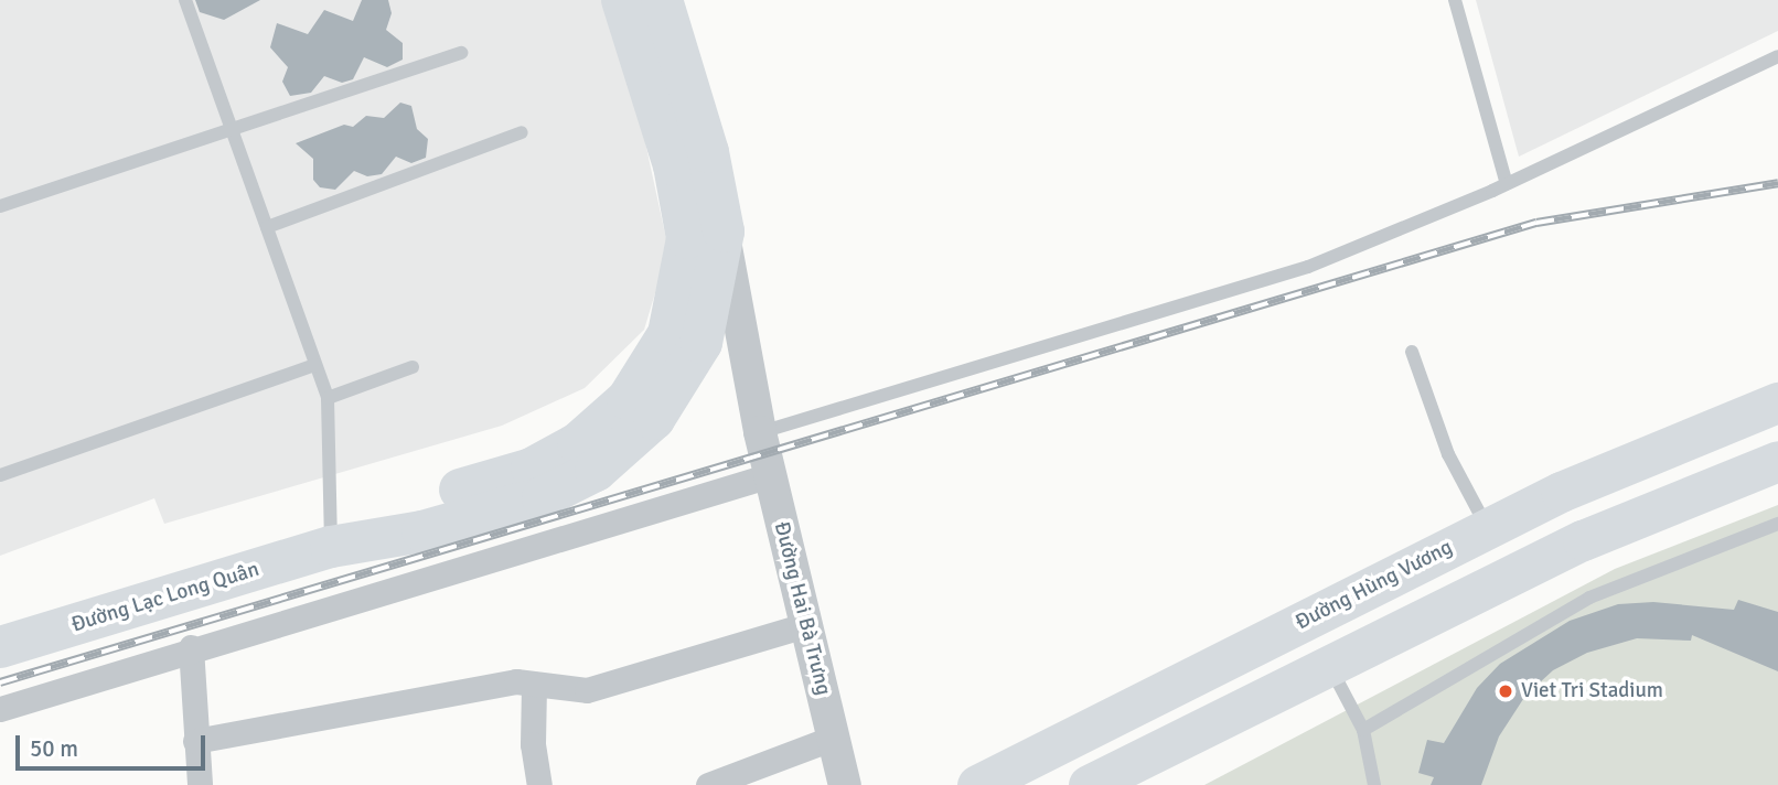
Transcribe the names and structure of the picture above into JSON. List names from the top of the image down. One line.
{"streets":{"highway":["Đường Lạc Long Quân"],"main road":["Đường Hùng Vương"],"street":["Đường Hai Bà Trưng"]},"crossings":[["Đường Lạc Long Quân","Đường Hai Bà Trưng"]],"places":["Viet Tri Stadium"],"scale_bar":"50 m"}
